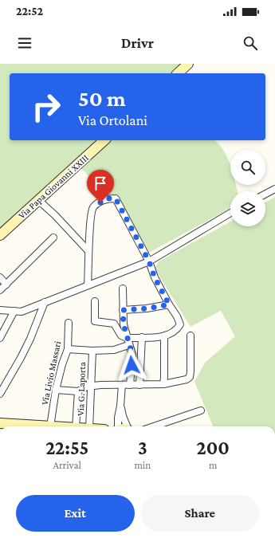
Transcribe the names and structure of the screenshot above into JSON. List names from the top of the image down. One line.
{"streets":{"main road":["Via Papa Giovanni XXIII"],"street":["Via Livio Massari","Via G. Laporta"]},"page":{"status":"22:52","header":"Drivr","turn":["50 m","Via Ortolani"],"eta":["22:55","Arrival","3","min","200","m"],"buttons":["Exit","Share"]}}
